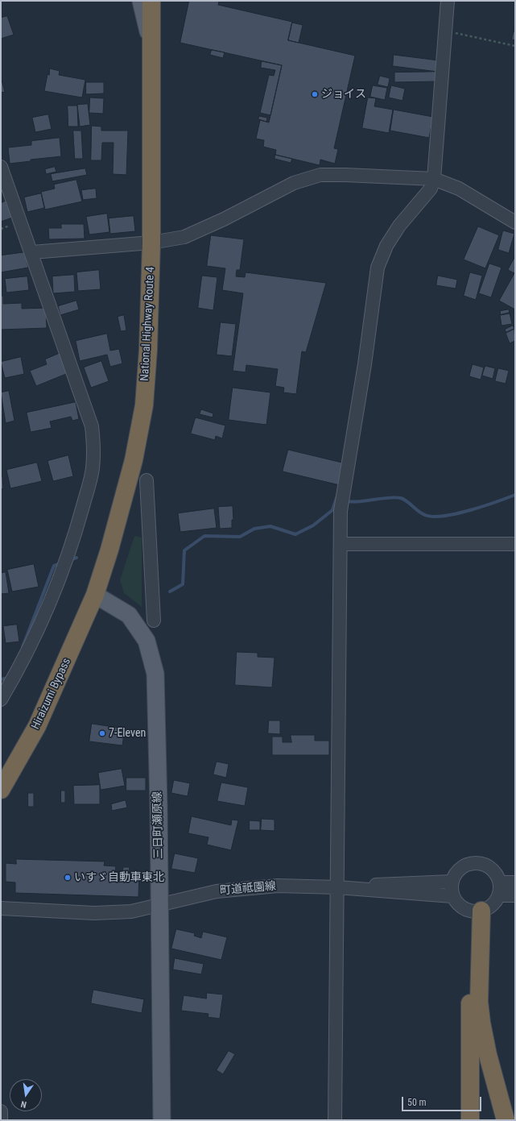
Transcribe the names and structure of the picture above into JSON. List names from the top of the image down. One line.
{"streets":{"highway":["National Highway Route 4","Hiraizumi Bypass"],"main road":["三日町瀬原線"],"street":["町道祗園線"]},"crossings":[["National Highway Route 4","Hiraizumi Bypass"],["National Highway Route 4","三日町瀬原線"],["Hiraizumi Bypass","三日町瀬原線"],["三日町瀬原線","町道祗園線"]],"places":["ジョイス","7-Eleven","いすゞ自動車東北"],"scale_bar":"50 m","north":"bottom"}
